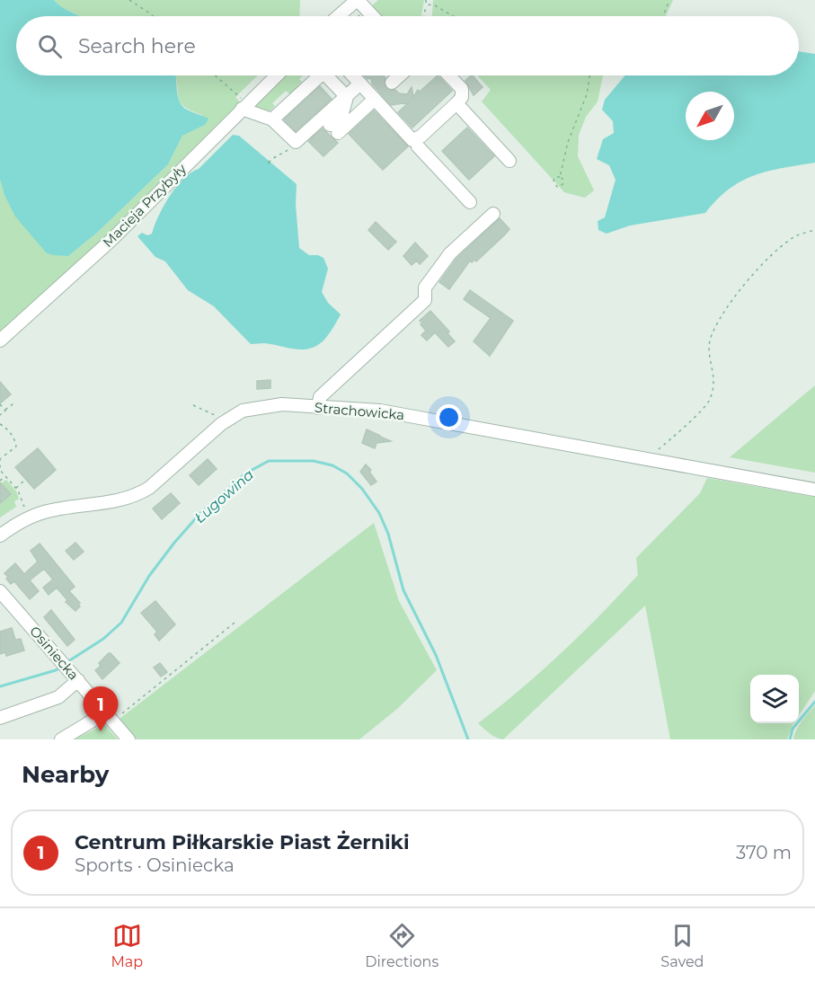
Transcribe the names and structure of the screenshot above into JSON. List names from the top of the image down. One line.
{"streets":{"street":["Macieja Przybyły","Strachowicka","Osiniecka"]},"water":["Ługowina"],"north":"bottom left","page":{"search":"Search here","pins":"1","heading":"Nearby","list":[{"mark":"1","name":"Centrum Piłkarskie Piast Żerniki","note":"Sports · Osiniecka","value":"370 m"}],"nav":["Map","Directions","Saved"]}}
